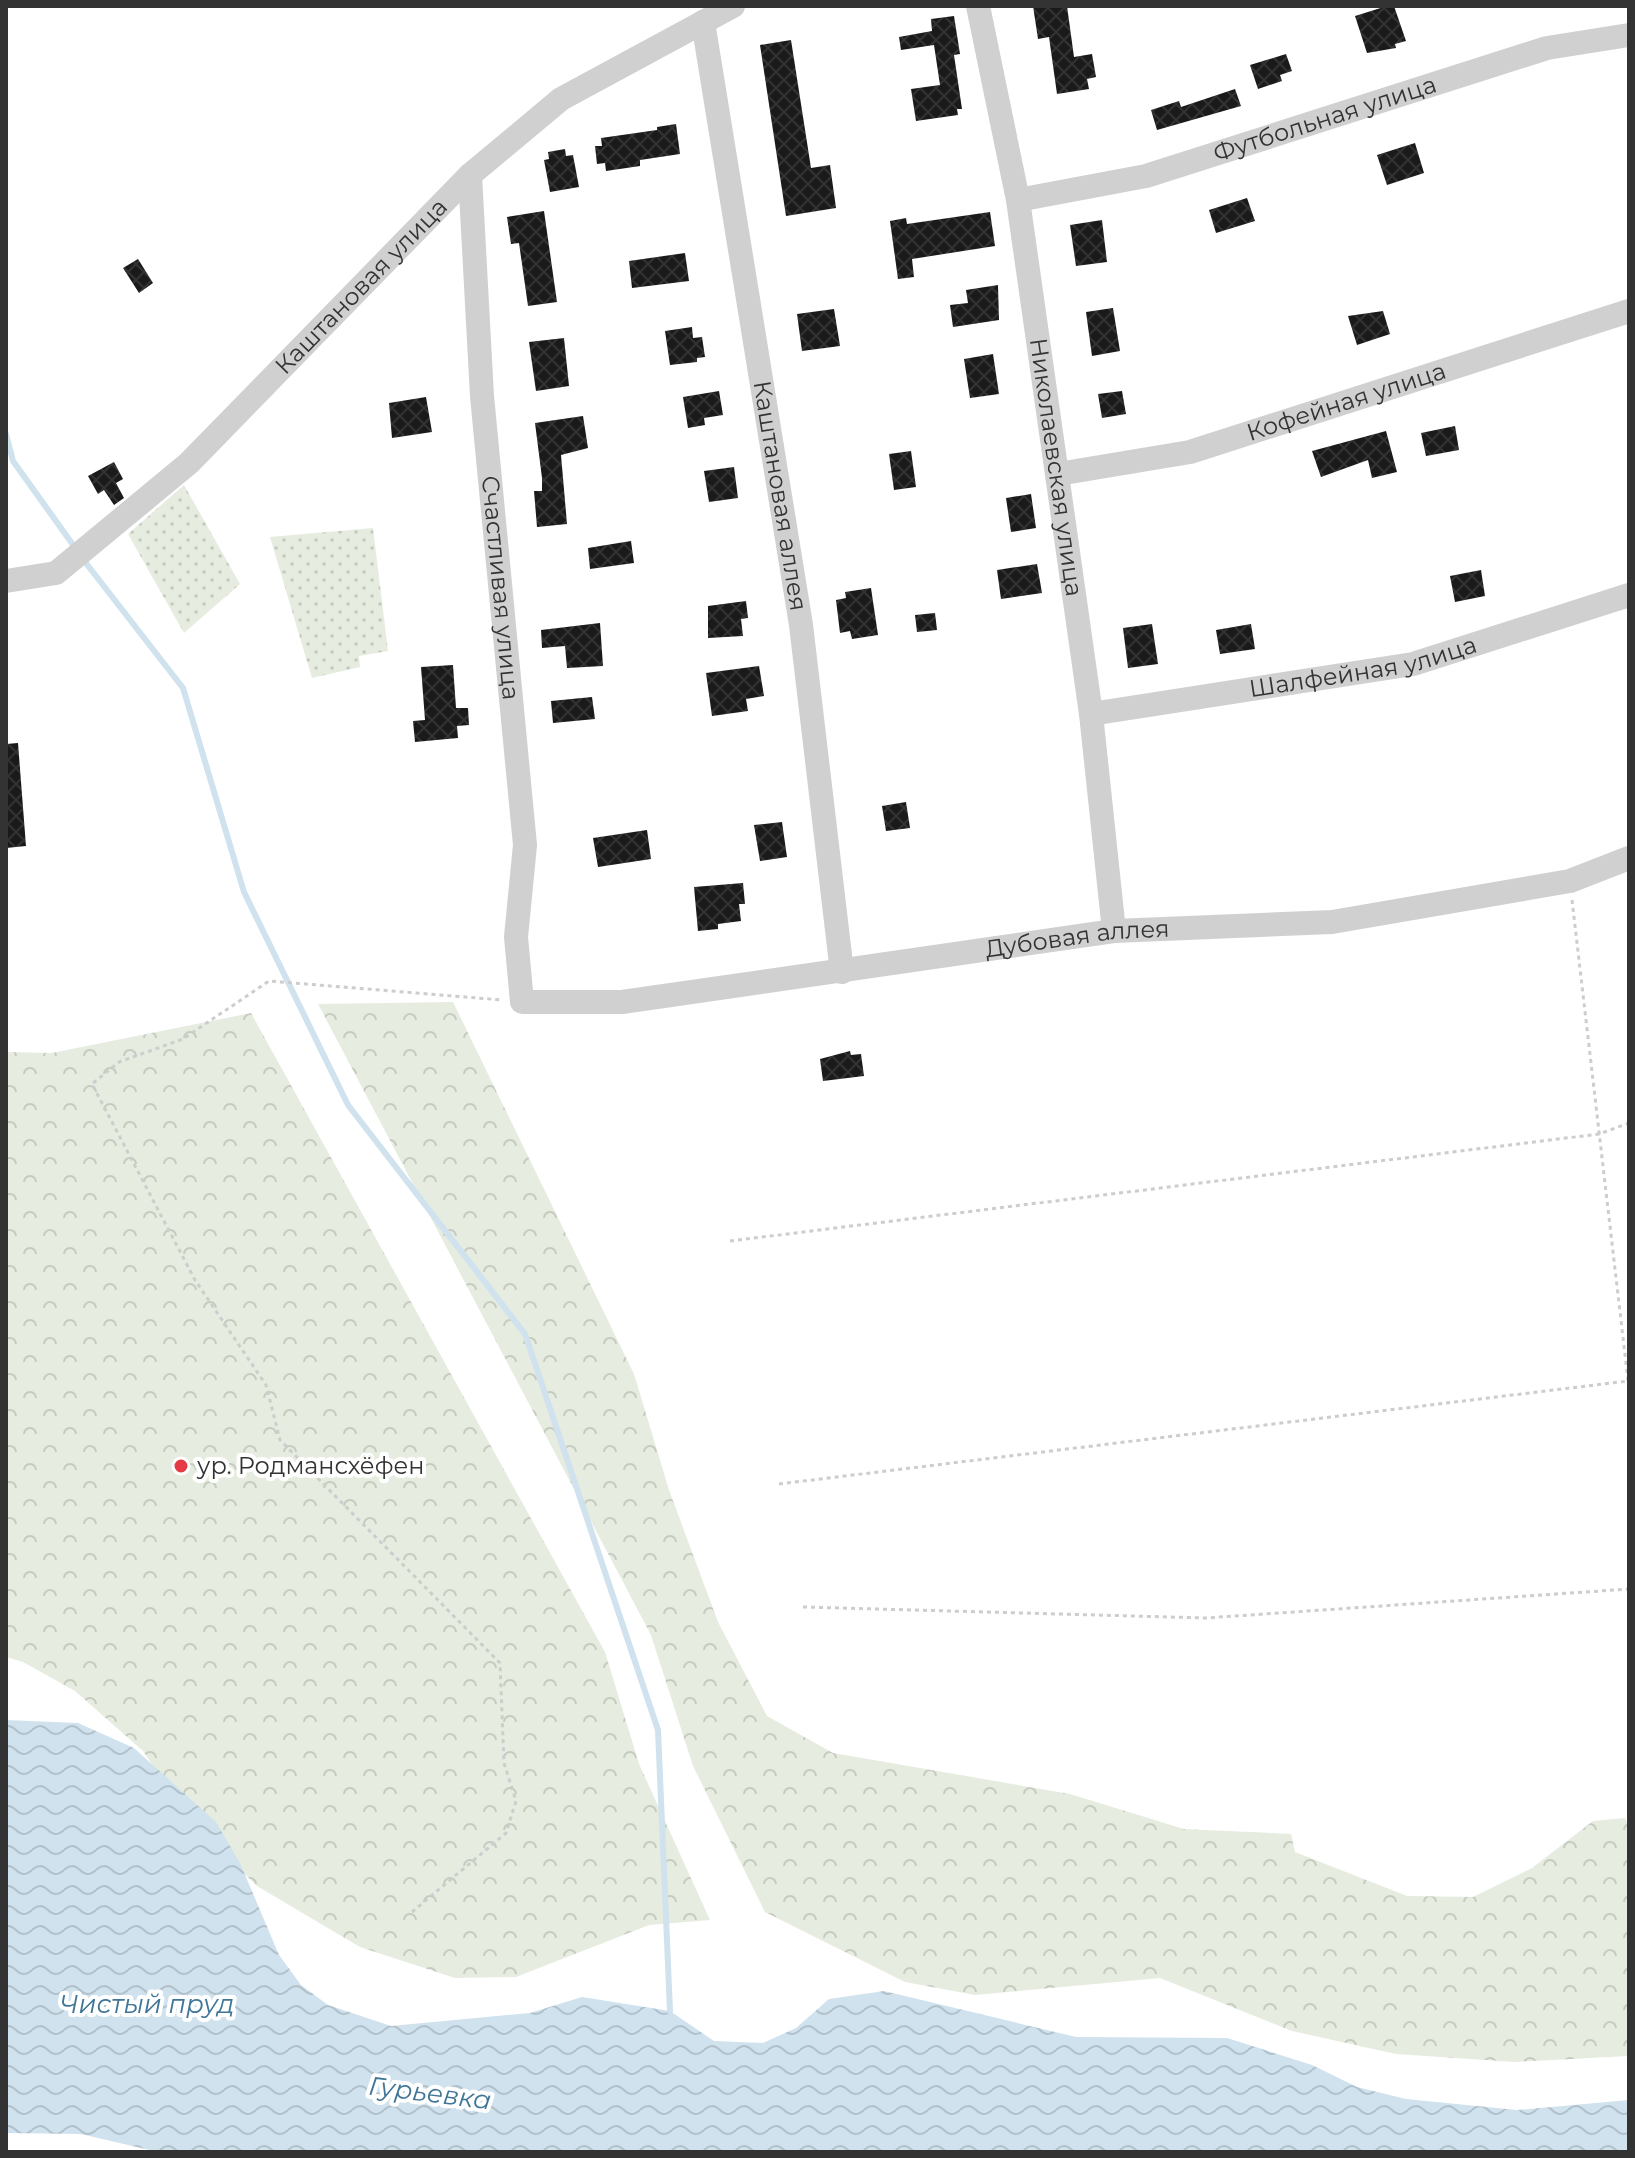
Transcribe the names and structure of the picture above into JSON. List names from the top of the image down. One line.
{"streets":{"street":["Футбольная улица","Каштановая улица","Кофейная улица","Николаевская улица","Каштановая аллея","Счастливая улица","Шалфейная улица","Дубовая аллея"]},"crossings":[["Футбольная улица","Николаевская улица"],["Каштановая улица","Каштановая аллея"],["Каштановая улица","Счастливая улица"],["Кофейная улица","Николаевская улица"],["Николаевская улица","Шалфейная улица"],["Николаевская улица","Дубовая аллея"],["Каштановая аллея","Дубовая аллея"],["Счастливая улица","Дубовая аллея"]],"water":["Чистый пруд","Гурьевка"],"places":["ур. Родмансхёфен"]}
